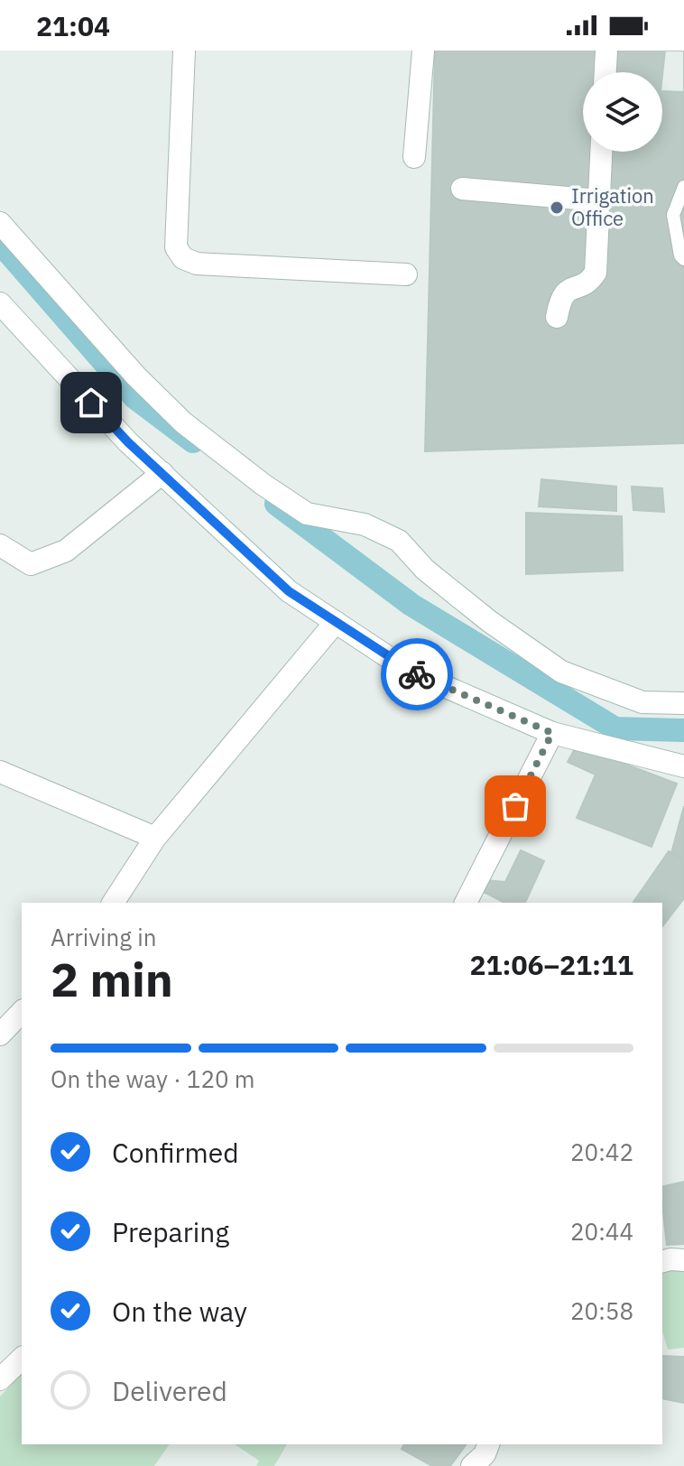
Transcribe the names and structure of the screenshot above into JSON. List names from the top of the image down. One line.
{"places":["Irrigation Office"],"page":{"status":"21:04","heading":["2 min","Arriving in","21:06–21:11"],"bar":"On the way · 120 m","list":[["Confirmed","20:42"],["Preparing","20:44"],["On the way","20:58"],"Delivered"]}}
